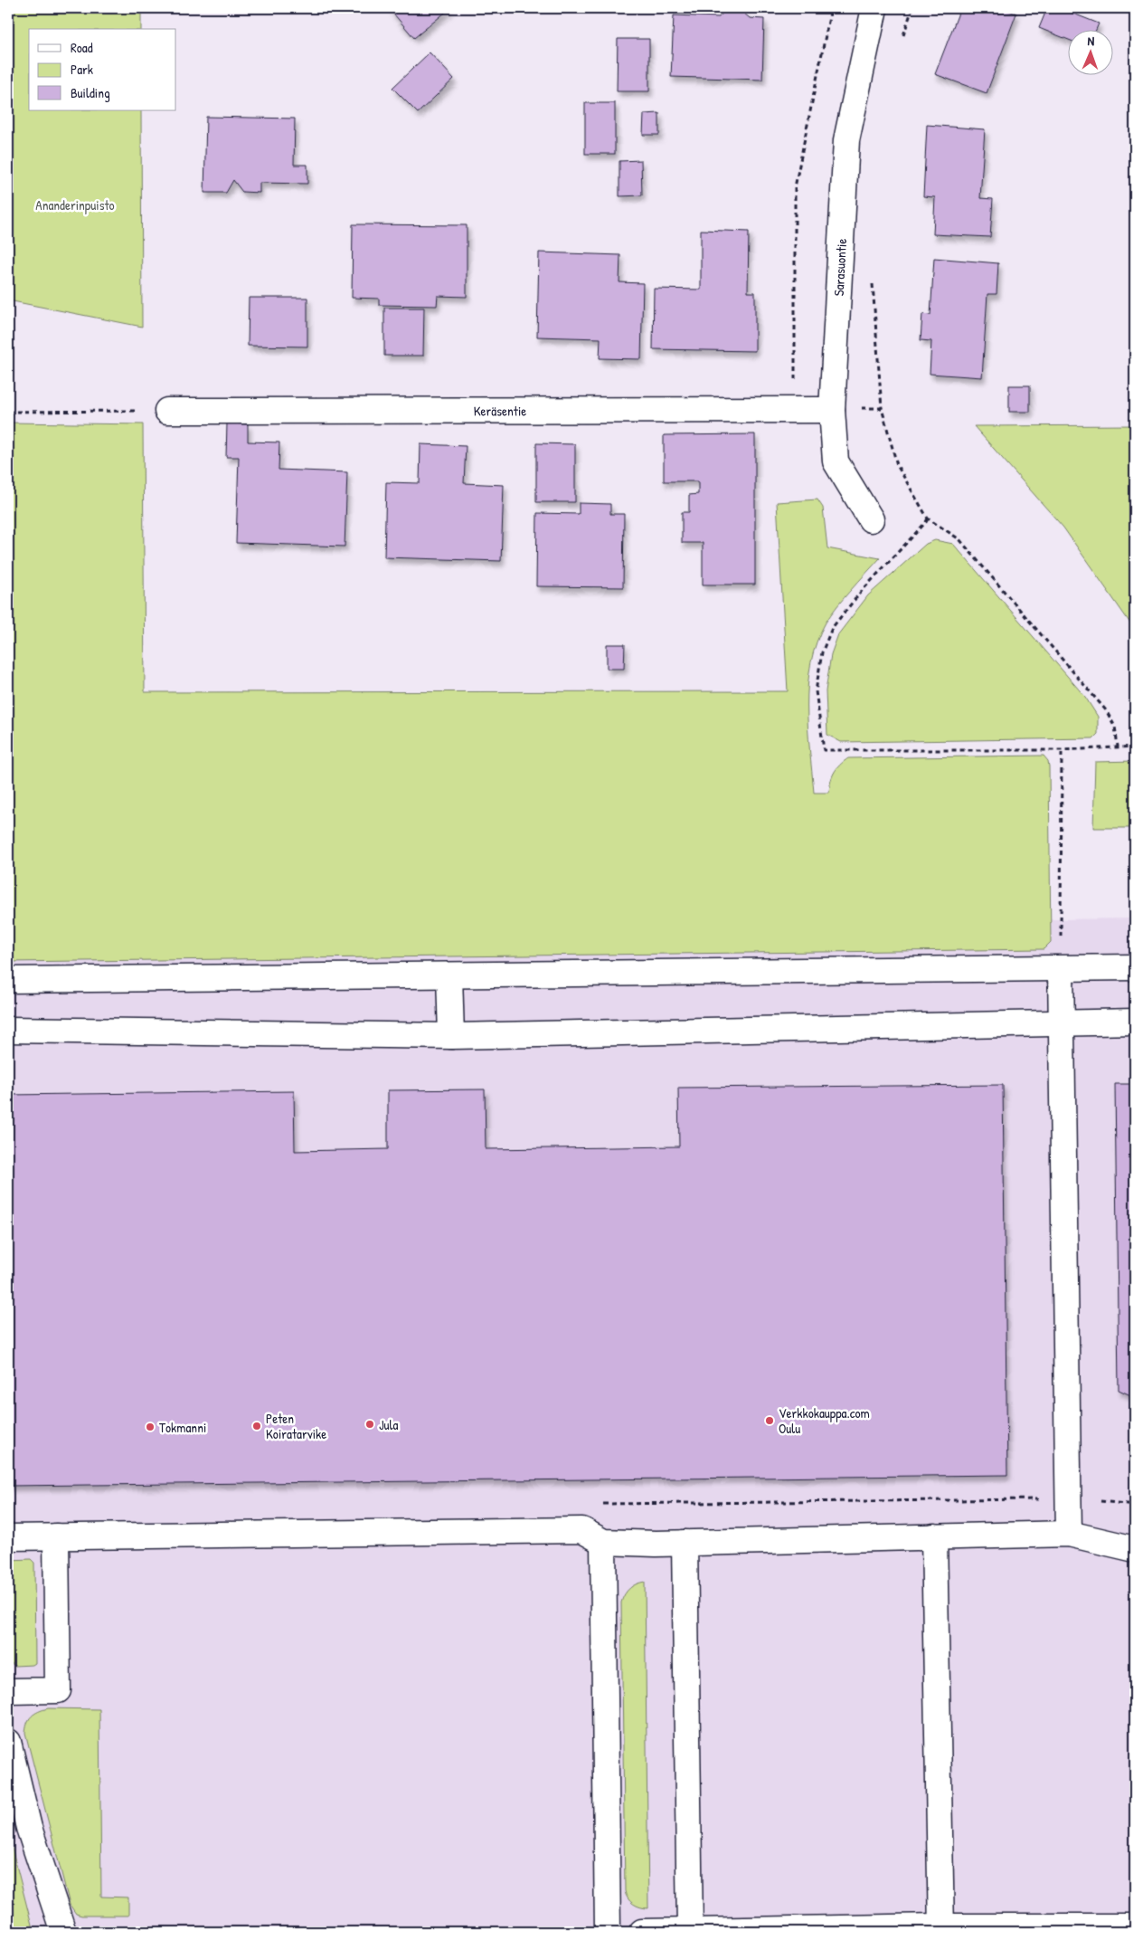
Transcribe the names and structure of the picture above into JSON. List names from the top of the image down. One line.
{"streets":{"street":["Sarasuontie","Keräsentie"]},"crossings":[["Sarasuontie","Keräsentie"]],"parks":["Ananderinpuisto"],"places":["Verkkokauppa.com Oulu","Jula","Peten Koiratarvike","Tokmanni"],"legend":["Road","Park","Building"],"north":"top"}
